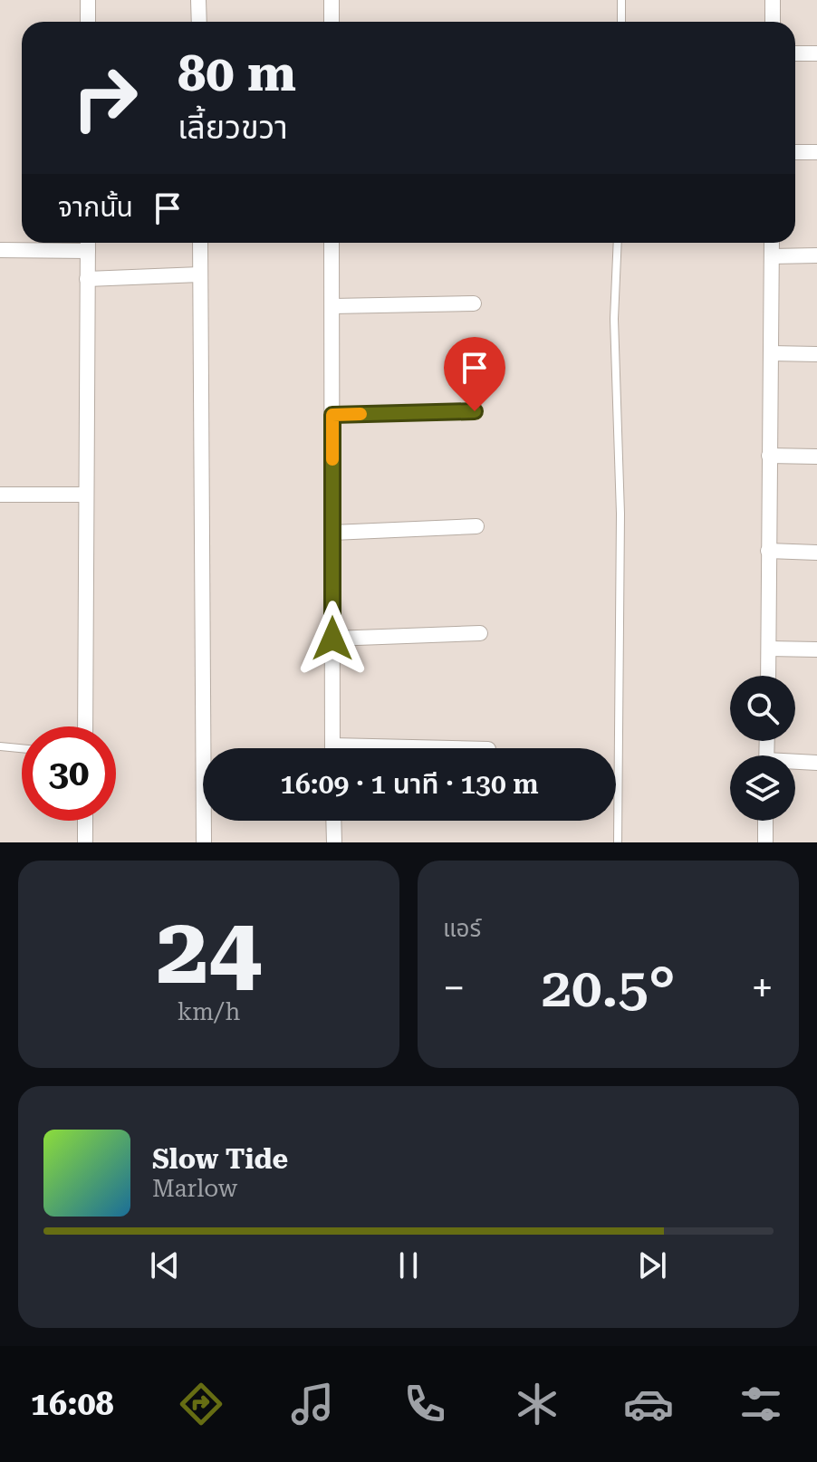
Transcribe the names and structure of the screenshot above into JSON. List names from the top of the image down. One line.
{"page":{"turn":["80 m","เลี้ยวขวา"],"then":"จากนั้น","limit":"30","trip":"16:09 · 1 นาที · 130 m","tile":[["24","km/h"],"แอร์"],"heat":["−","20.5°","+"],"song":["Slow Tide","Marlow"],"tabs":"16:08"}}
